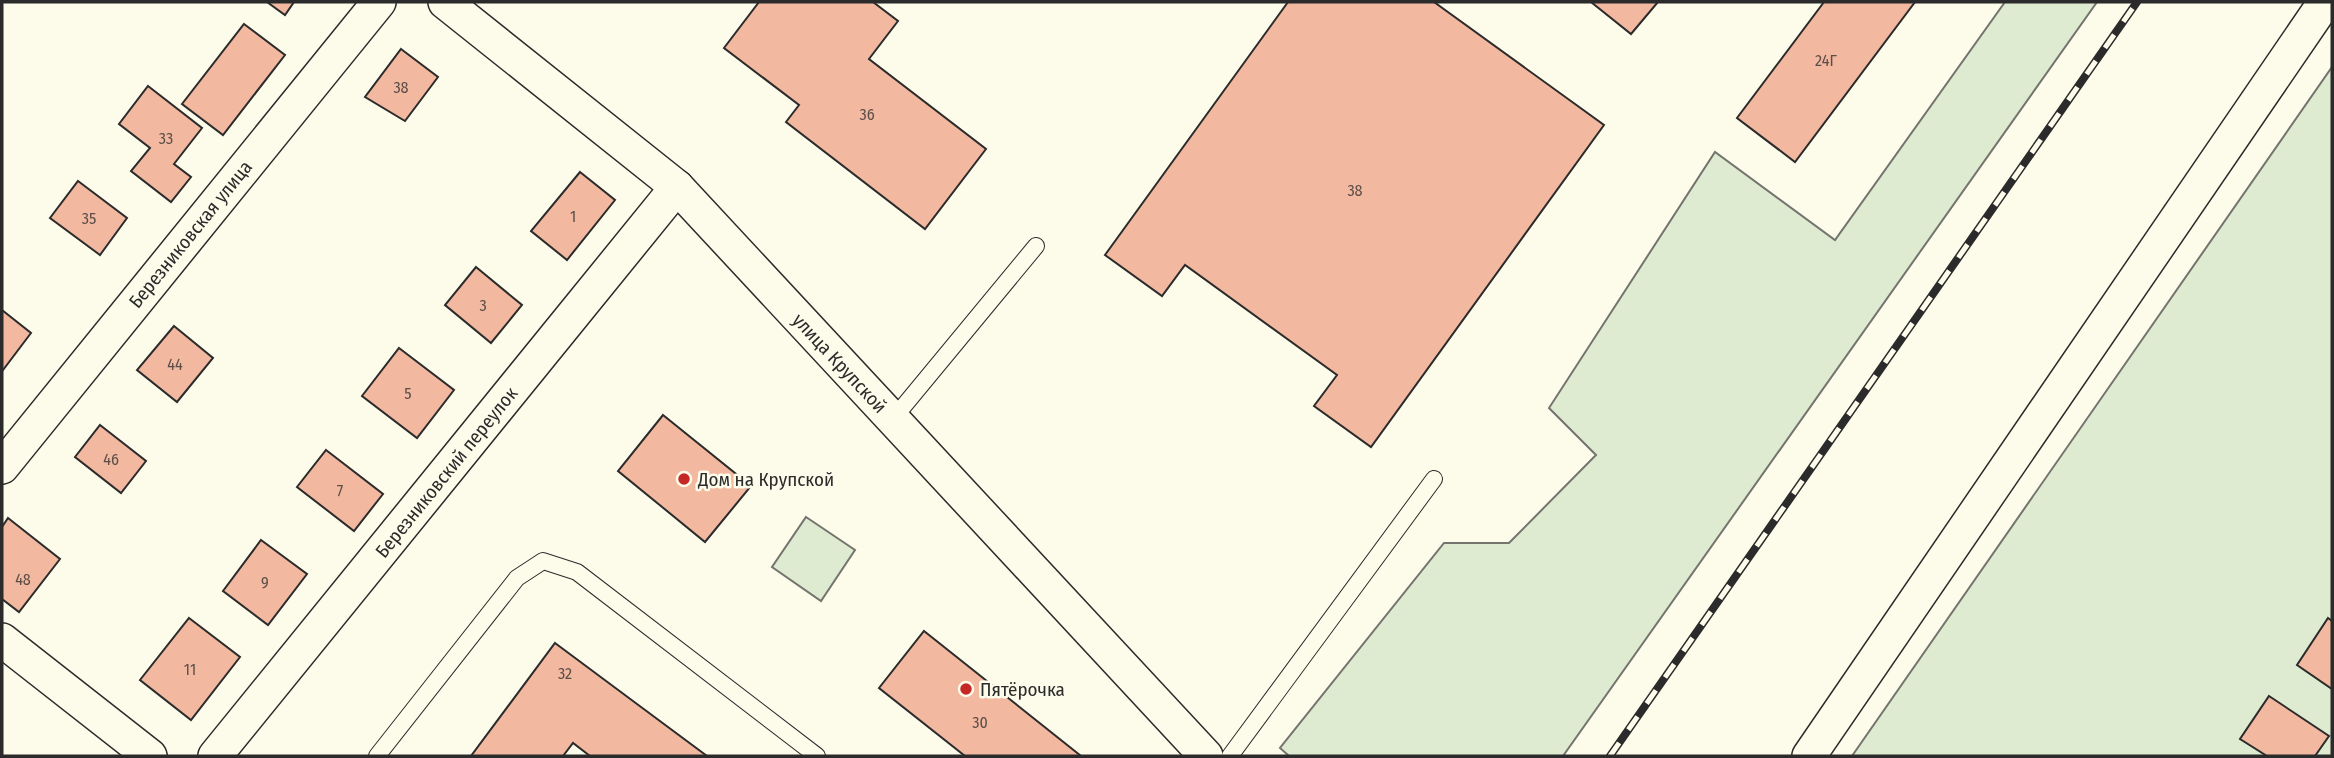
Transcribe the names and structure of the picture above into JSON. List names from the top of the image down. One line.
{"streets":{"street":["Березниковская улица","улица Крупской","Березниковский переулок"]},"crossings":[["улица Крупской","Березниковский переулок"]],"places":["Дом на Крупской","Пятёрочка"],"house_numbers":["24Г","38","36","33","38","1","35","3","44","5","46","7","48","9","11","32","30"]}
